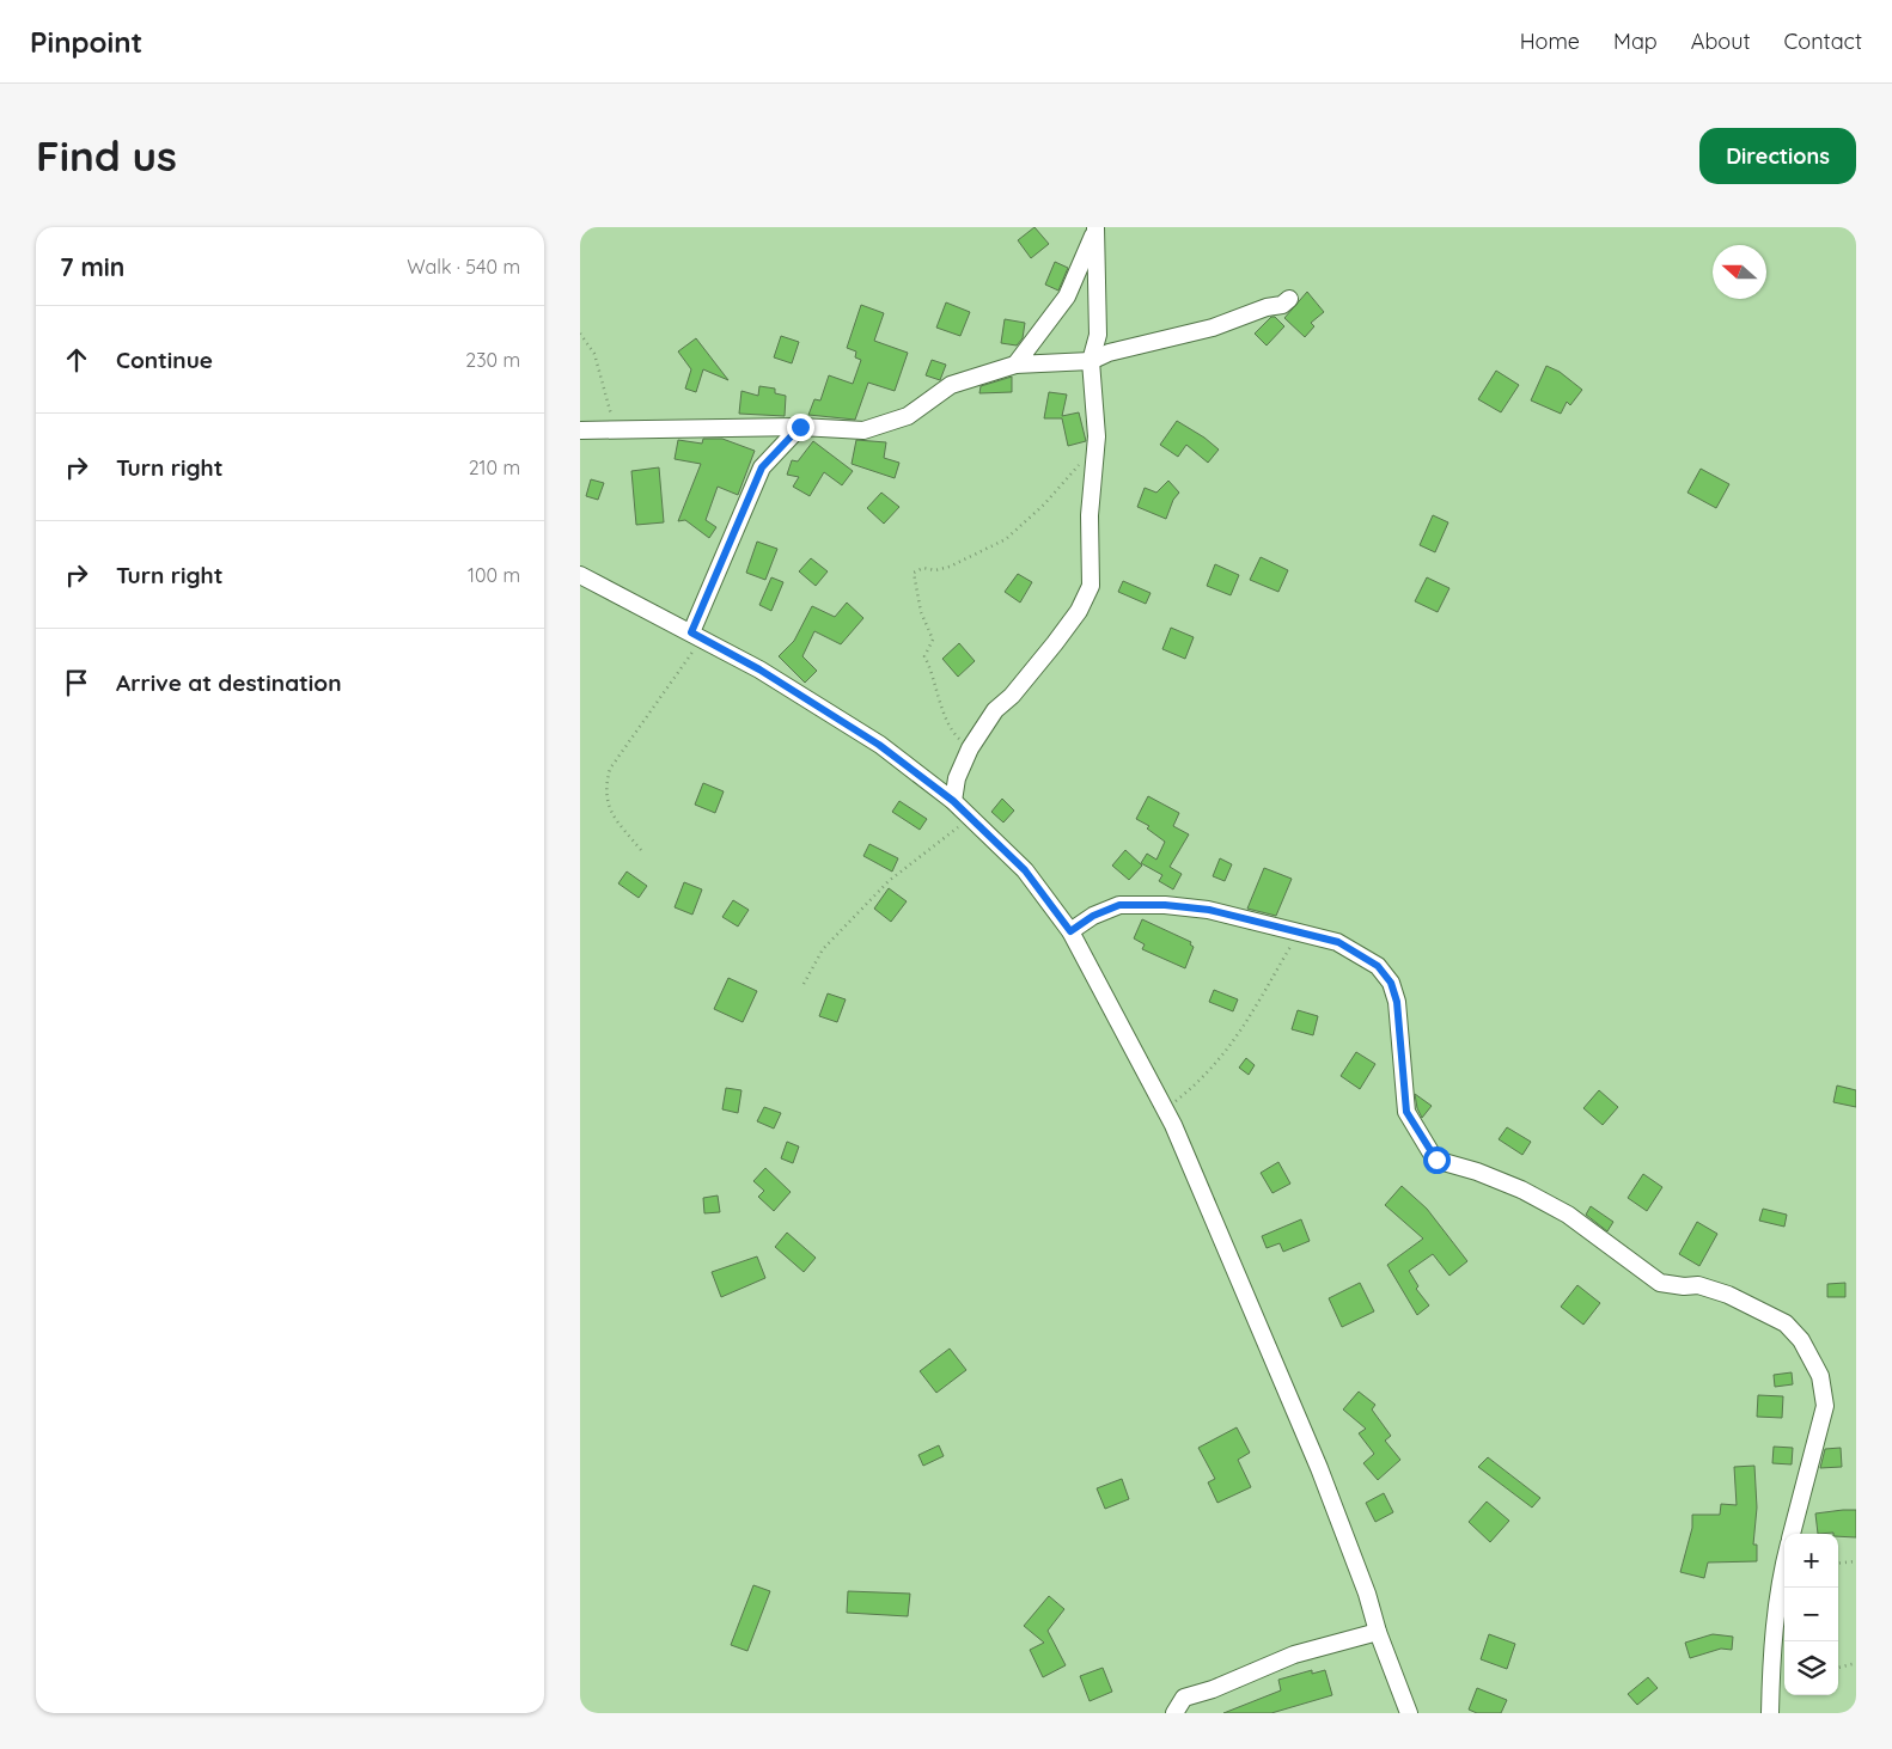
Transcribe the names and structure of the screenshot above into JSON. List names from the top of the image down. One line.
{"north":"left","page":{"header":"Pinpoint","nav":["Home","Map","About","Contact"],"buttons":"Directions","title":"Find us","heading":["7 min","Walk · 540 m"],"list":[["Continue","230 m"],["Turn right","210 m"],["Turn right","100 m"],"Arrive at destination"],"map_buttons":["+","−"]}}
